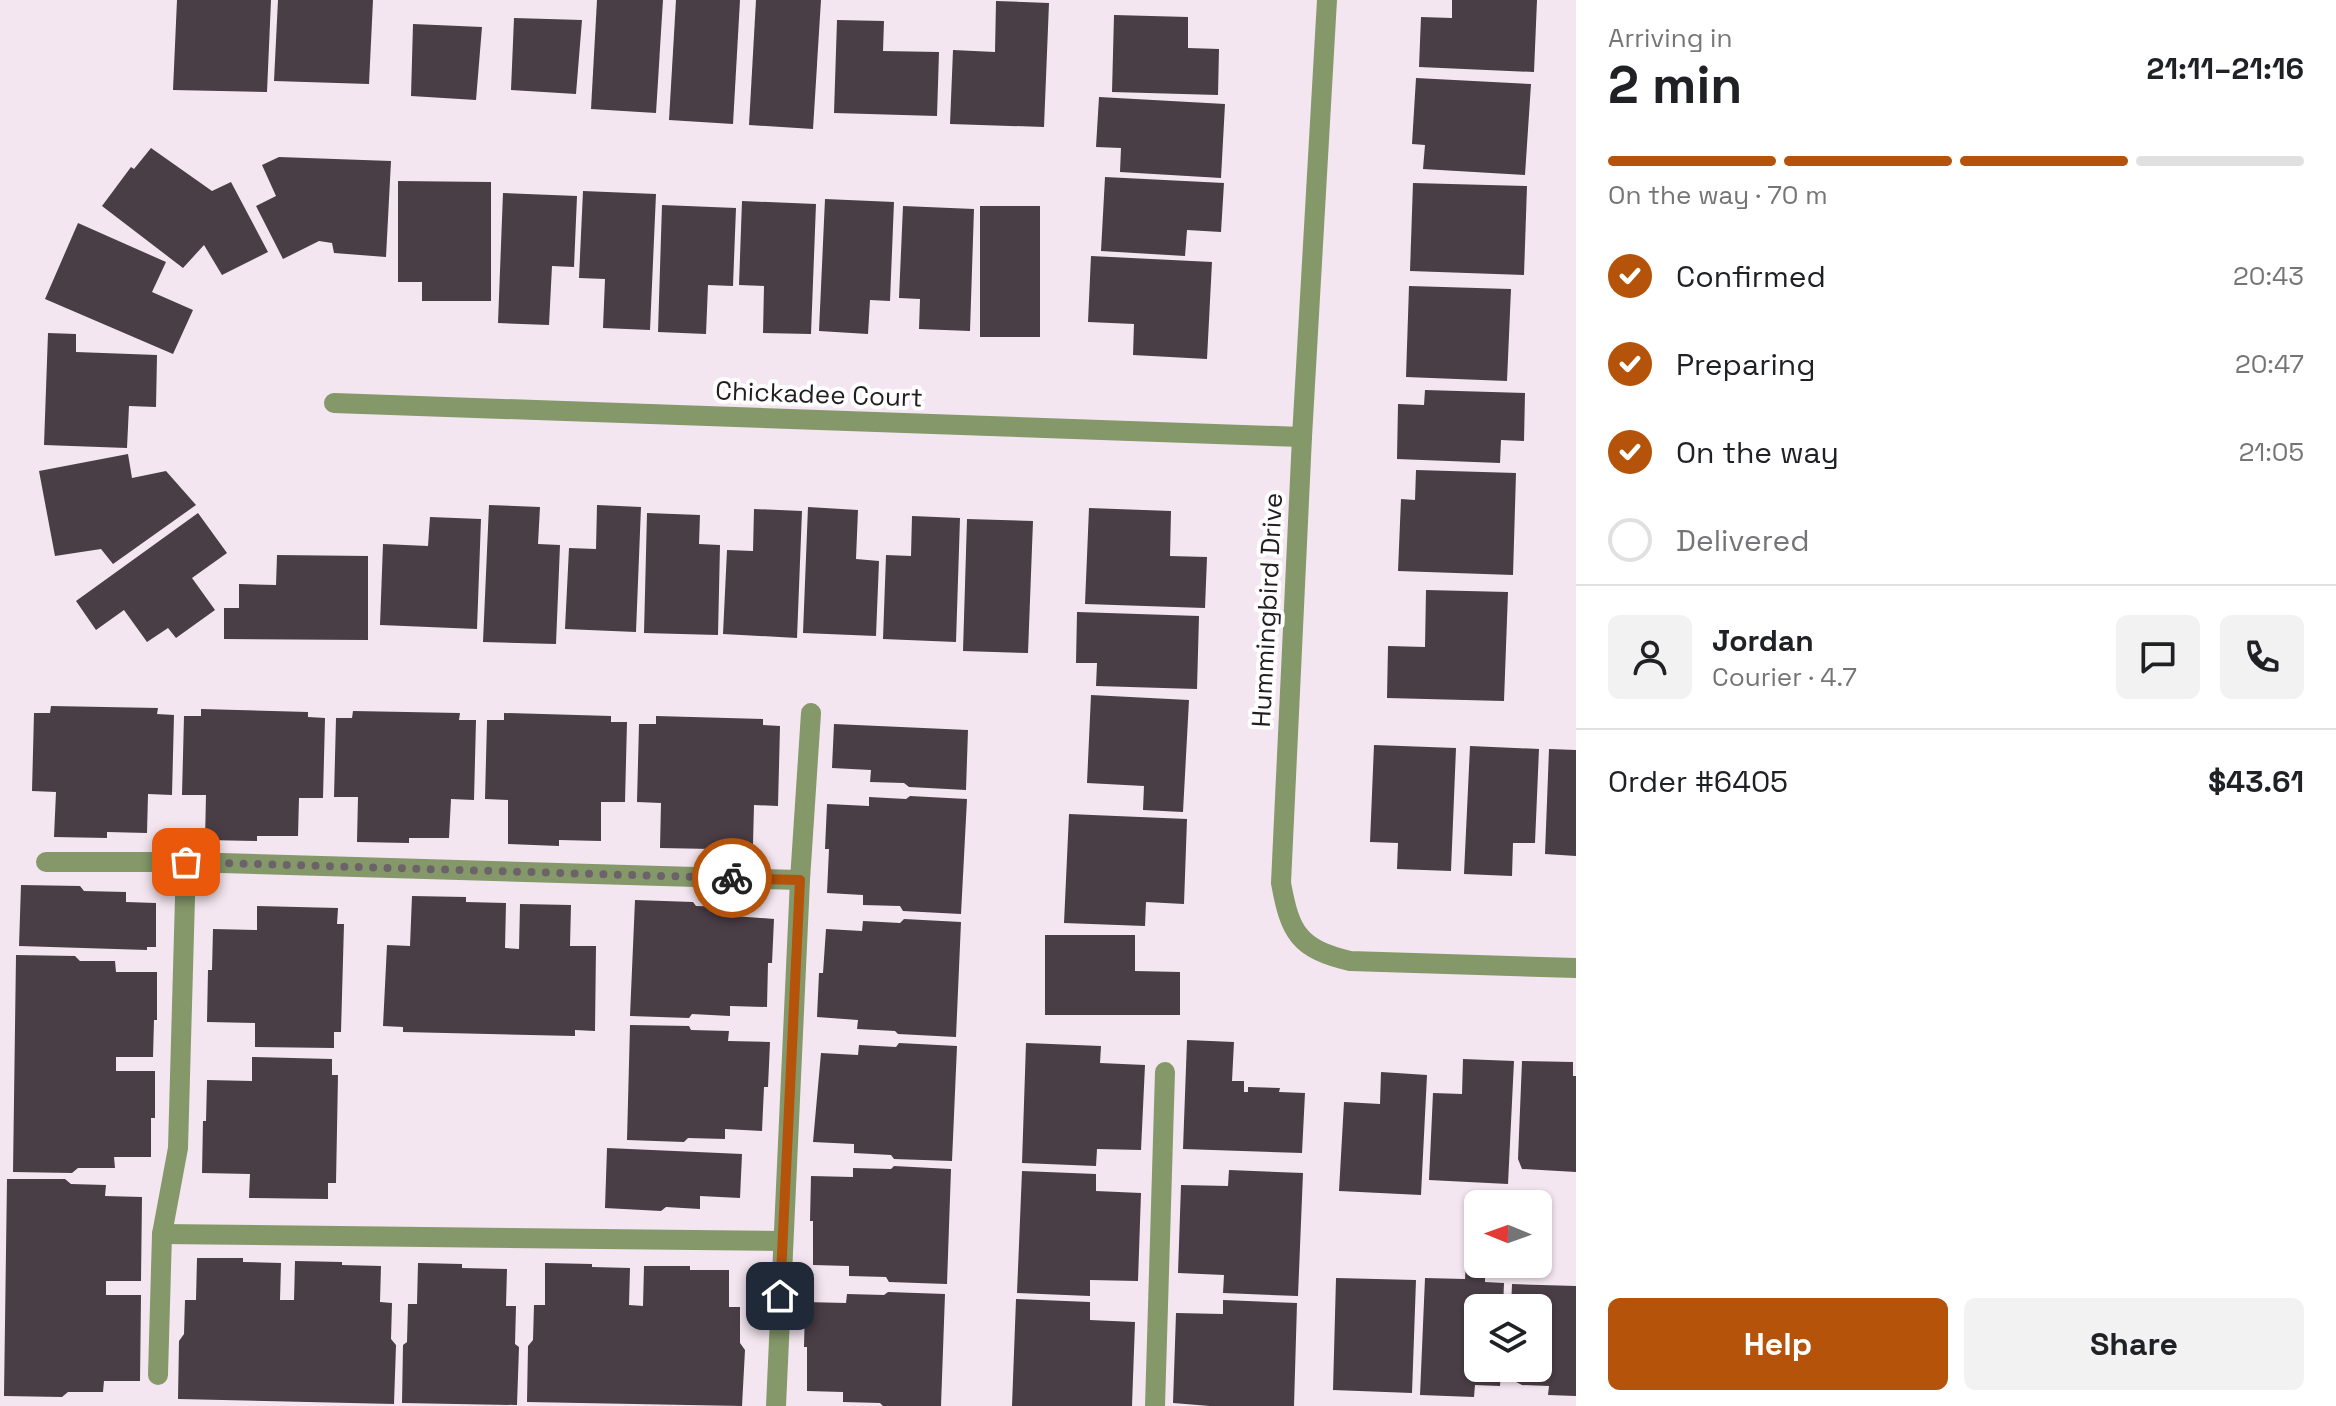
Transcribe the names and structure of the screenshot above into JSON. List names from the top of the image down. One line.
{"streets":{"street":["Chickadee Court","Hummingbird Drive"]},"crossings":[["Chickadee Court","Hummingbird Drive"]],"north":"left","page":{"heading":["2 min","Arriving in","21:11–21:16"],"panel":["Jordan","Courier · 4.7","Order #6405","$43.61"],"bar":"On the way · 70 m","list":[["Confirmed","20:43"],["Preparing","20:47"],["On the way","21:05"],"Delivered"],"buttons":["Help","Share"]}}
